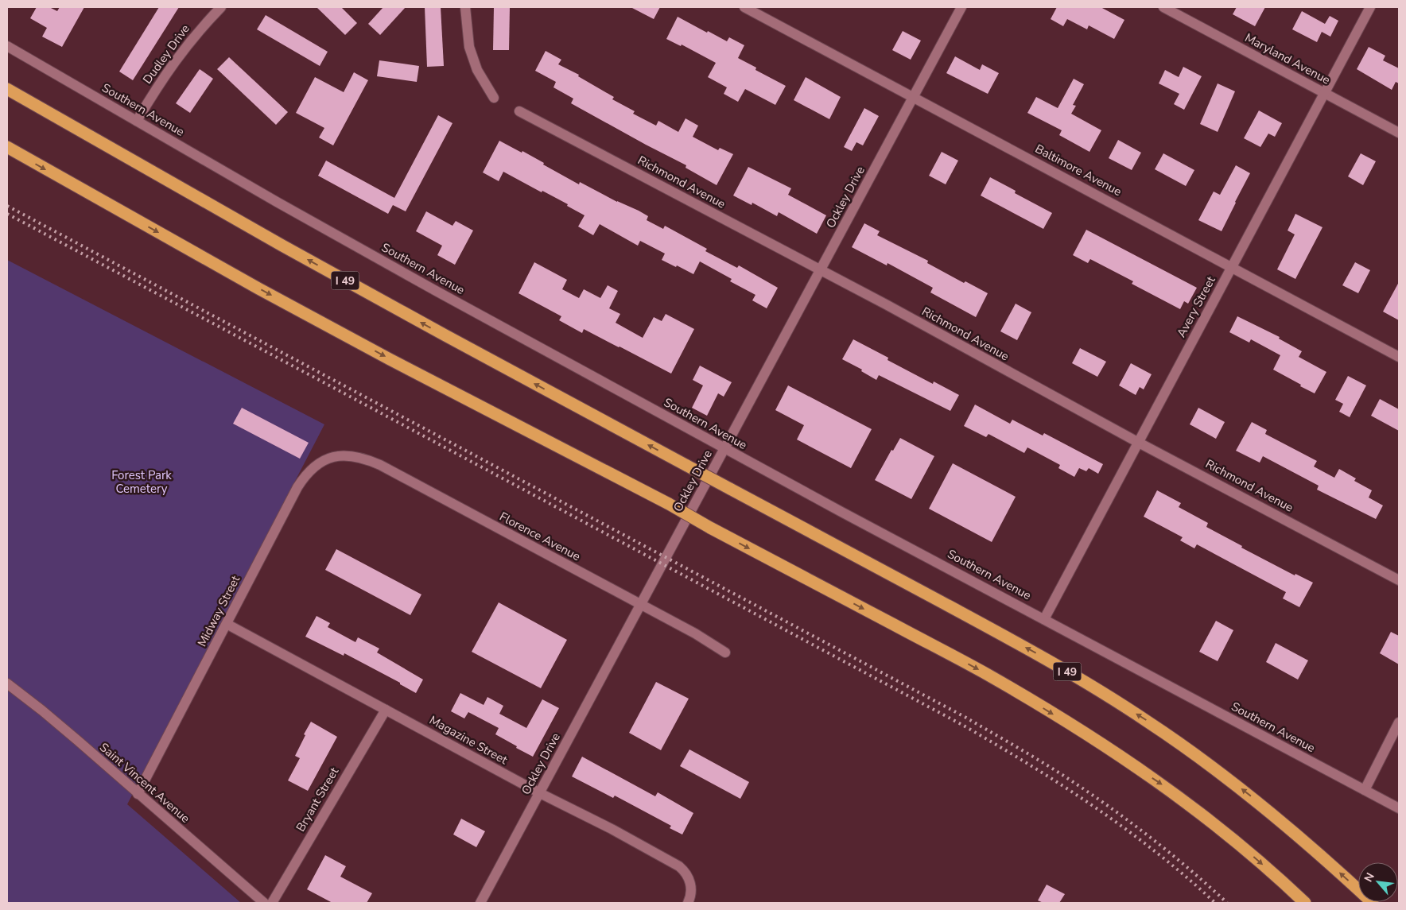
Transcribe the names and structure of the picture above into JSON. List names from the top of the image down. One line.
{"streets":{"highway":["I 49"],"street":["Dudley Drive","Maryland Avenue","Southern Avenue","Baltimore Avenue","Richmond Avenue","Ockley Drive","Avery Street","Florence Avenue","Midway Street","Magazine Street","Saint Vincent Avenue","Bryant Street"]},"crossings":[["Dudley Drive","Southern Avenue"],["Maryland Avenue","Avery Street"],["Southern Avenue","Ockley Drive"],["Southern Avenue","Avery Street"],["Baltimore Avenue","Ockley Drive"],["Baltimore Avenue","Avery Street"],["Richmond Avenue","Ockley Drive"],["Richmond Avenue","Avery Street"],["Ockley Drive","Florence Avenue"],["Ockley Drive","Magazine Street"],["Florence Avenue","Midway Street"],["Midway Street","Magazine Street"],["Midway Street","Saint Vincent Avenue"],["Magazine Street","Bryant Street"]],"parks":["Forest Park Cemetery"],"north":"top left"}
